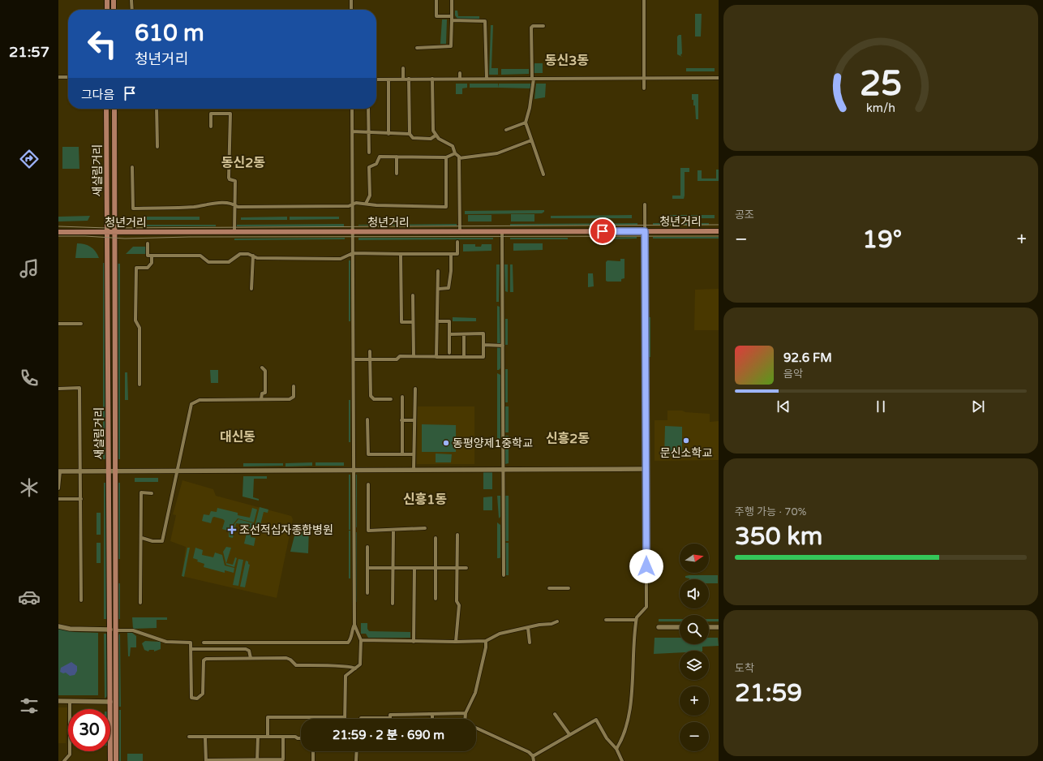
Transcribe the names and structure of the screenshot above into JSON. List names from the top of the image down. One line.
{"streets":{"main road":["새살림거리","청년거리"]},"crossings":[["새살림거리","청년거리"]],"districts":["동신3동","동신2동","대신동","신흥2동","신흥1동"],"places":{"other":["문신소학교","동평양제1중학교"],"health":["조선적십자종합병원"]},"north":"right","page":{"tabs":"21:57","turn":["610 m","청년거리"],"then":"그다음","tile":["공조",["주행 가능 · 70%","350 km"],["도착","21:59"]],"heat":["−","19°","+"],"song":["92.6 FM","음악"],"map_buttons":["+","−"],"limit":"30","trip":"21:59 · 2 분 · 690 m","gauge":["25","km/h"]}}
